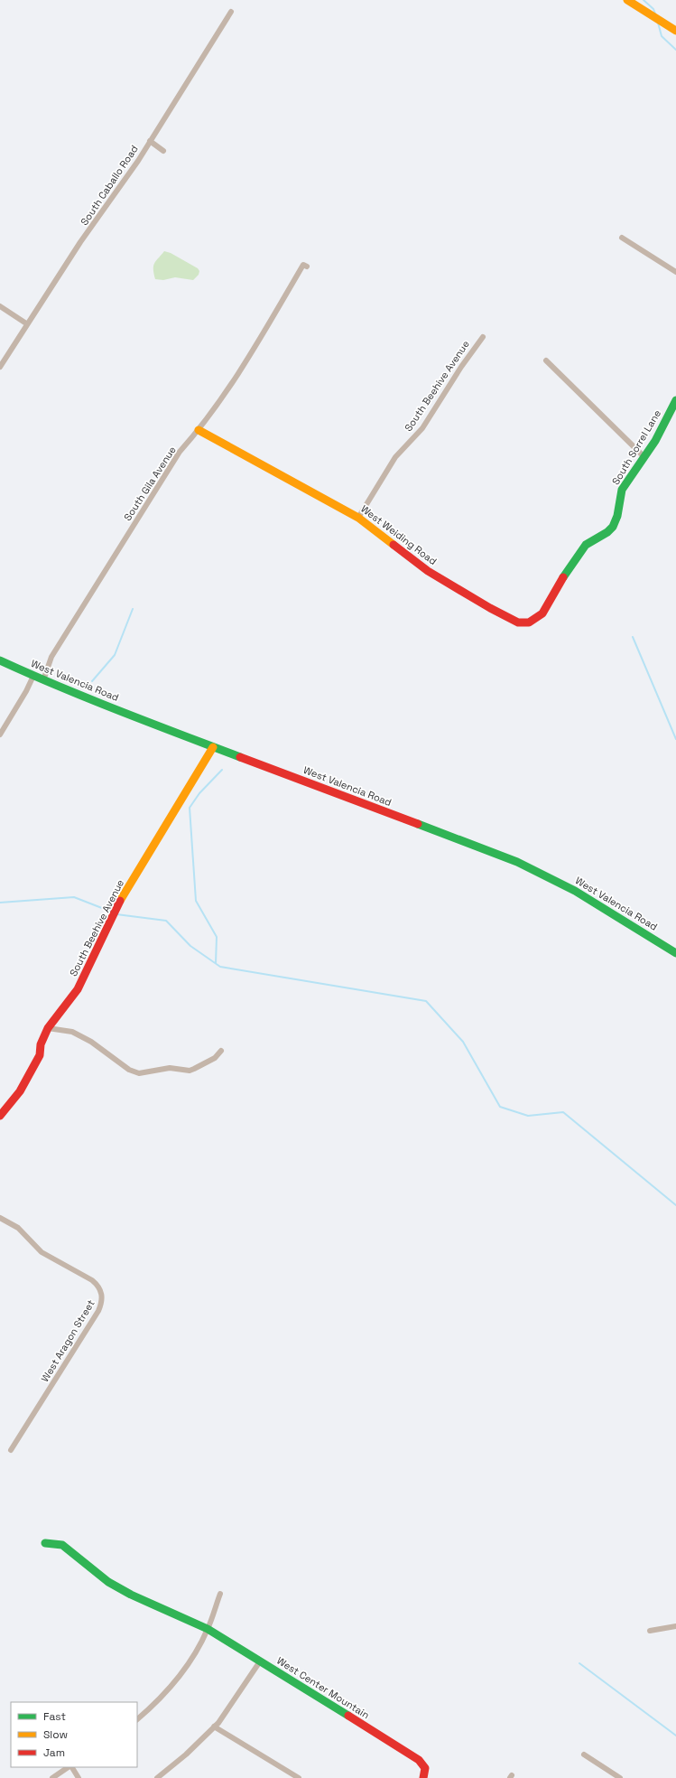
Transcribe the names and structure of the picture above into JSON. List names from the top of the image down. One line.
{"streets":{"street":["South Caballo Road","South Beehive Avenue","South Sorrel Lane","South Gila Avenue","West Weiding Road","West Valencia Road","West Aragon Street","West Center Mountain"]},"crossings":[["South Beehive Avenue","West Weiding Road"],["South Beehive Avenue","West Valencia Road"],["South Sorrel Lane","West Weiding Road"],["South Gila Avenue","West Weiding Road"],["South Gila Avenue","West Valencia Road"]],"legend":["Fast","Slow","Jam"]}
